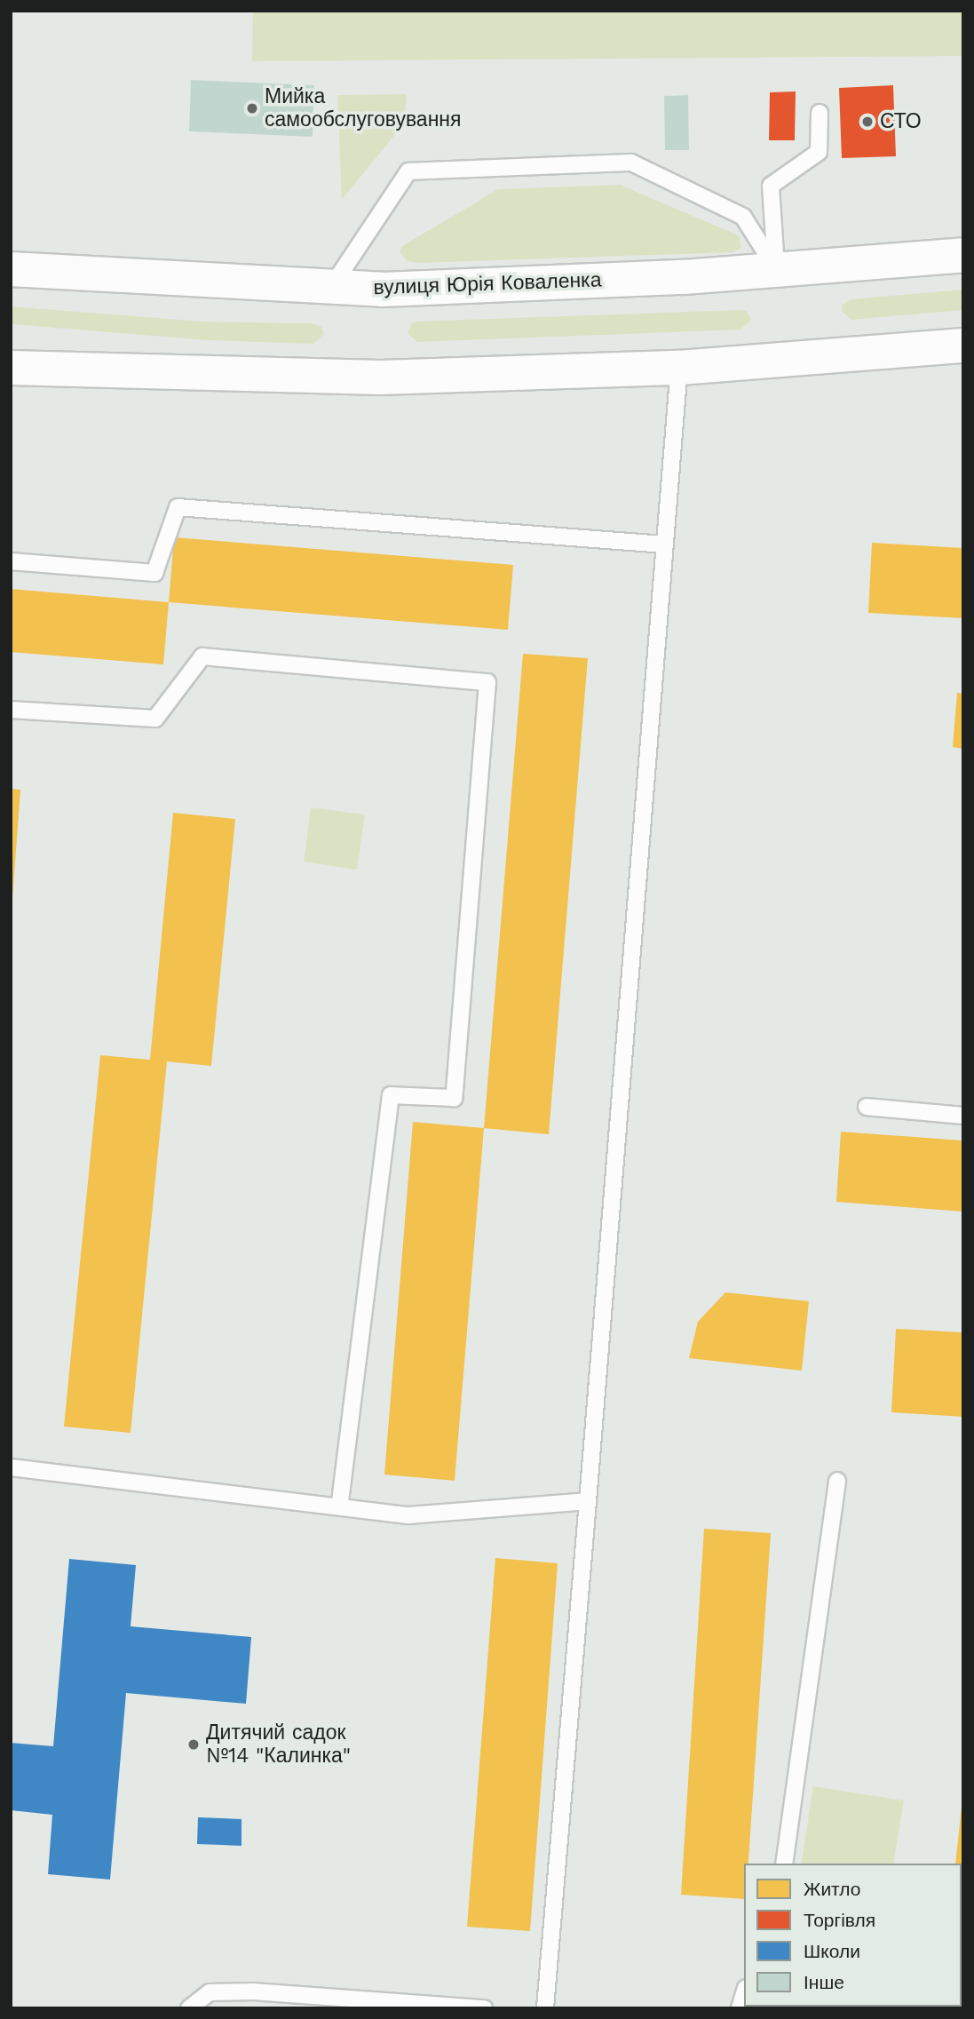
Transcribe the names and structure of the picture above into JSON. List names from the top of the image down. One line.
{"streets":{"street":["вулиця Юрія Коваленка"]},"places":["Мийка самообслуговування","СТО","Дитячий садок №14 \"Калинка\""],"legend":["Житло","Торгівля","Школи","Інше"]}
